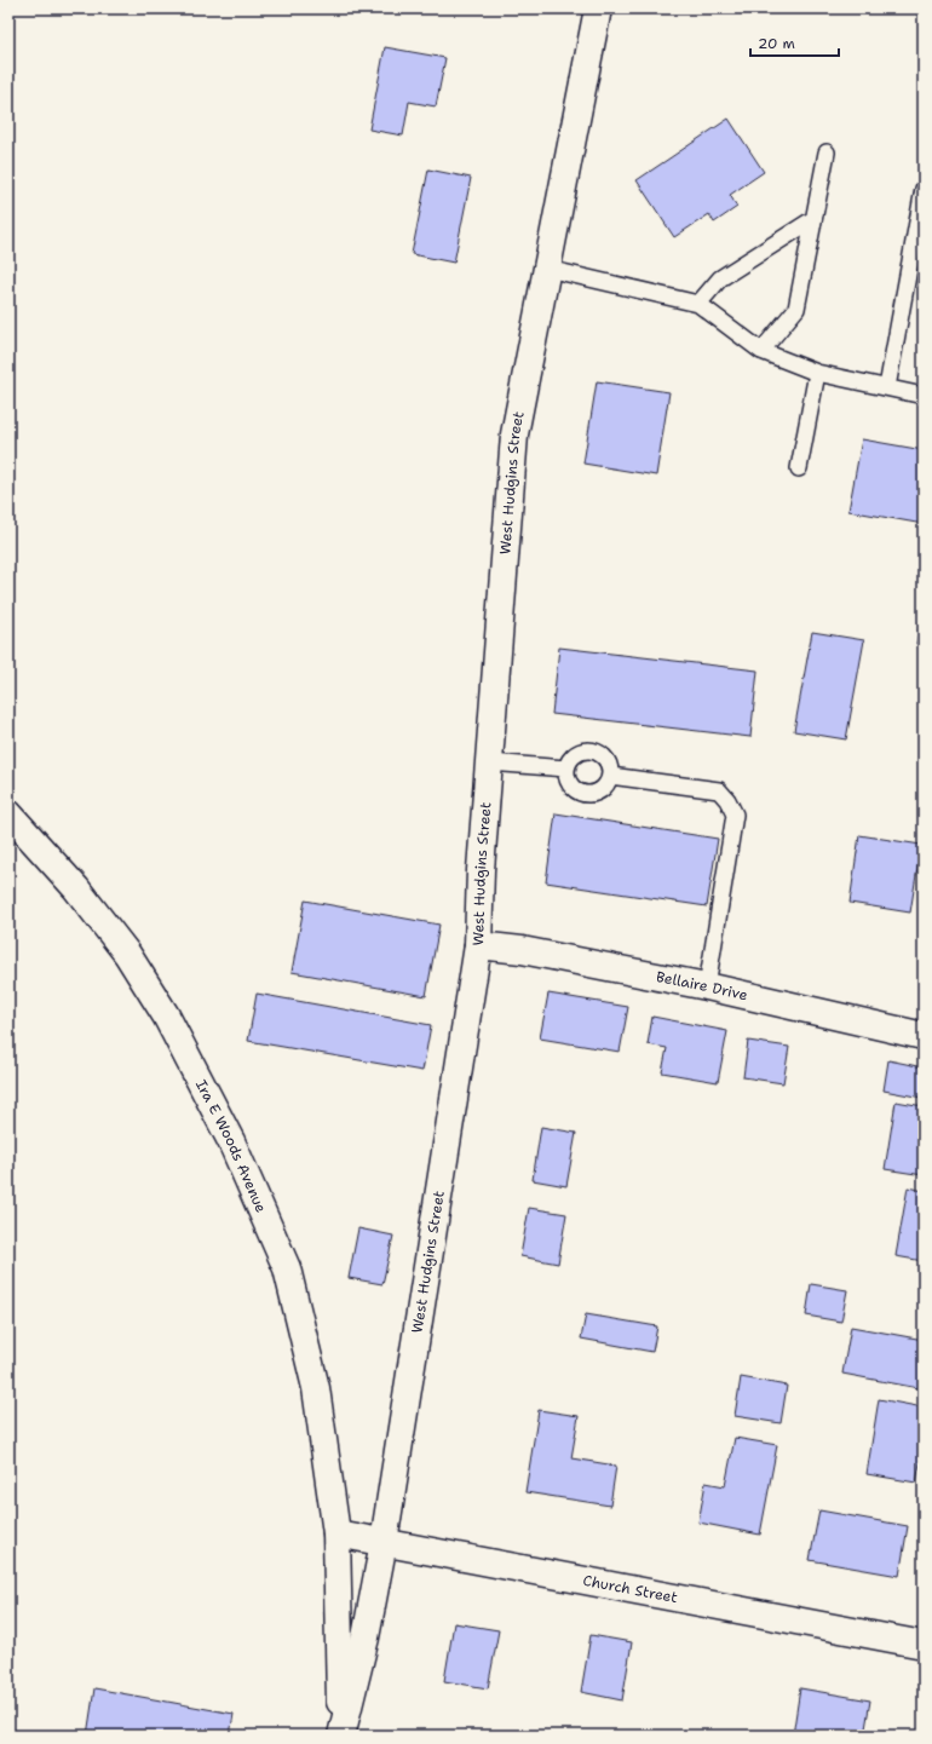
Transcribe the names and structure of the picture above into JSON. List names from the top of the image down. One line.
{"streets":{"street":["West Hudgins Street","Bellaire Drive","Ira E Woods Avenue","Church Street"]},"crossings":[["West Hudgins Street","Bellaire Drive"],["West Hudgins Street","Ira E Woods Avenue"],["West Hudgins Street","Church Street"],["Ira E Woods Avenue","Church Street"]],"scale_bar":"20 m"}
